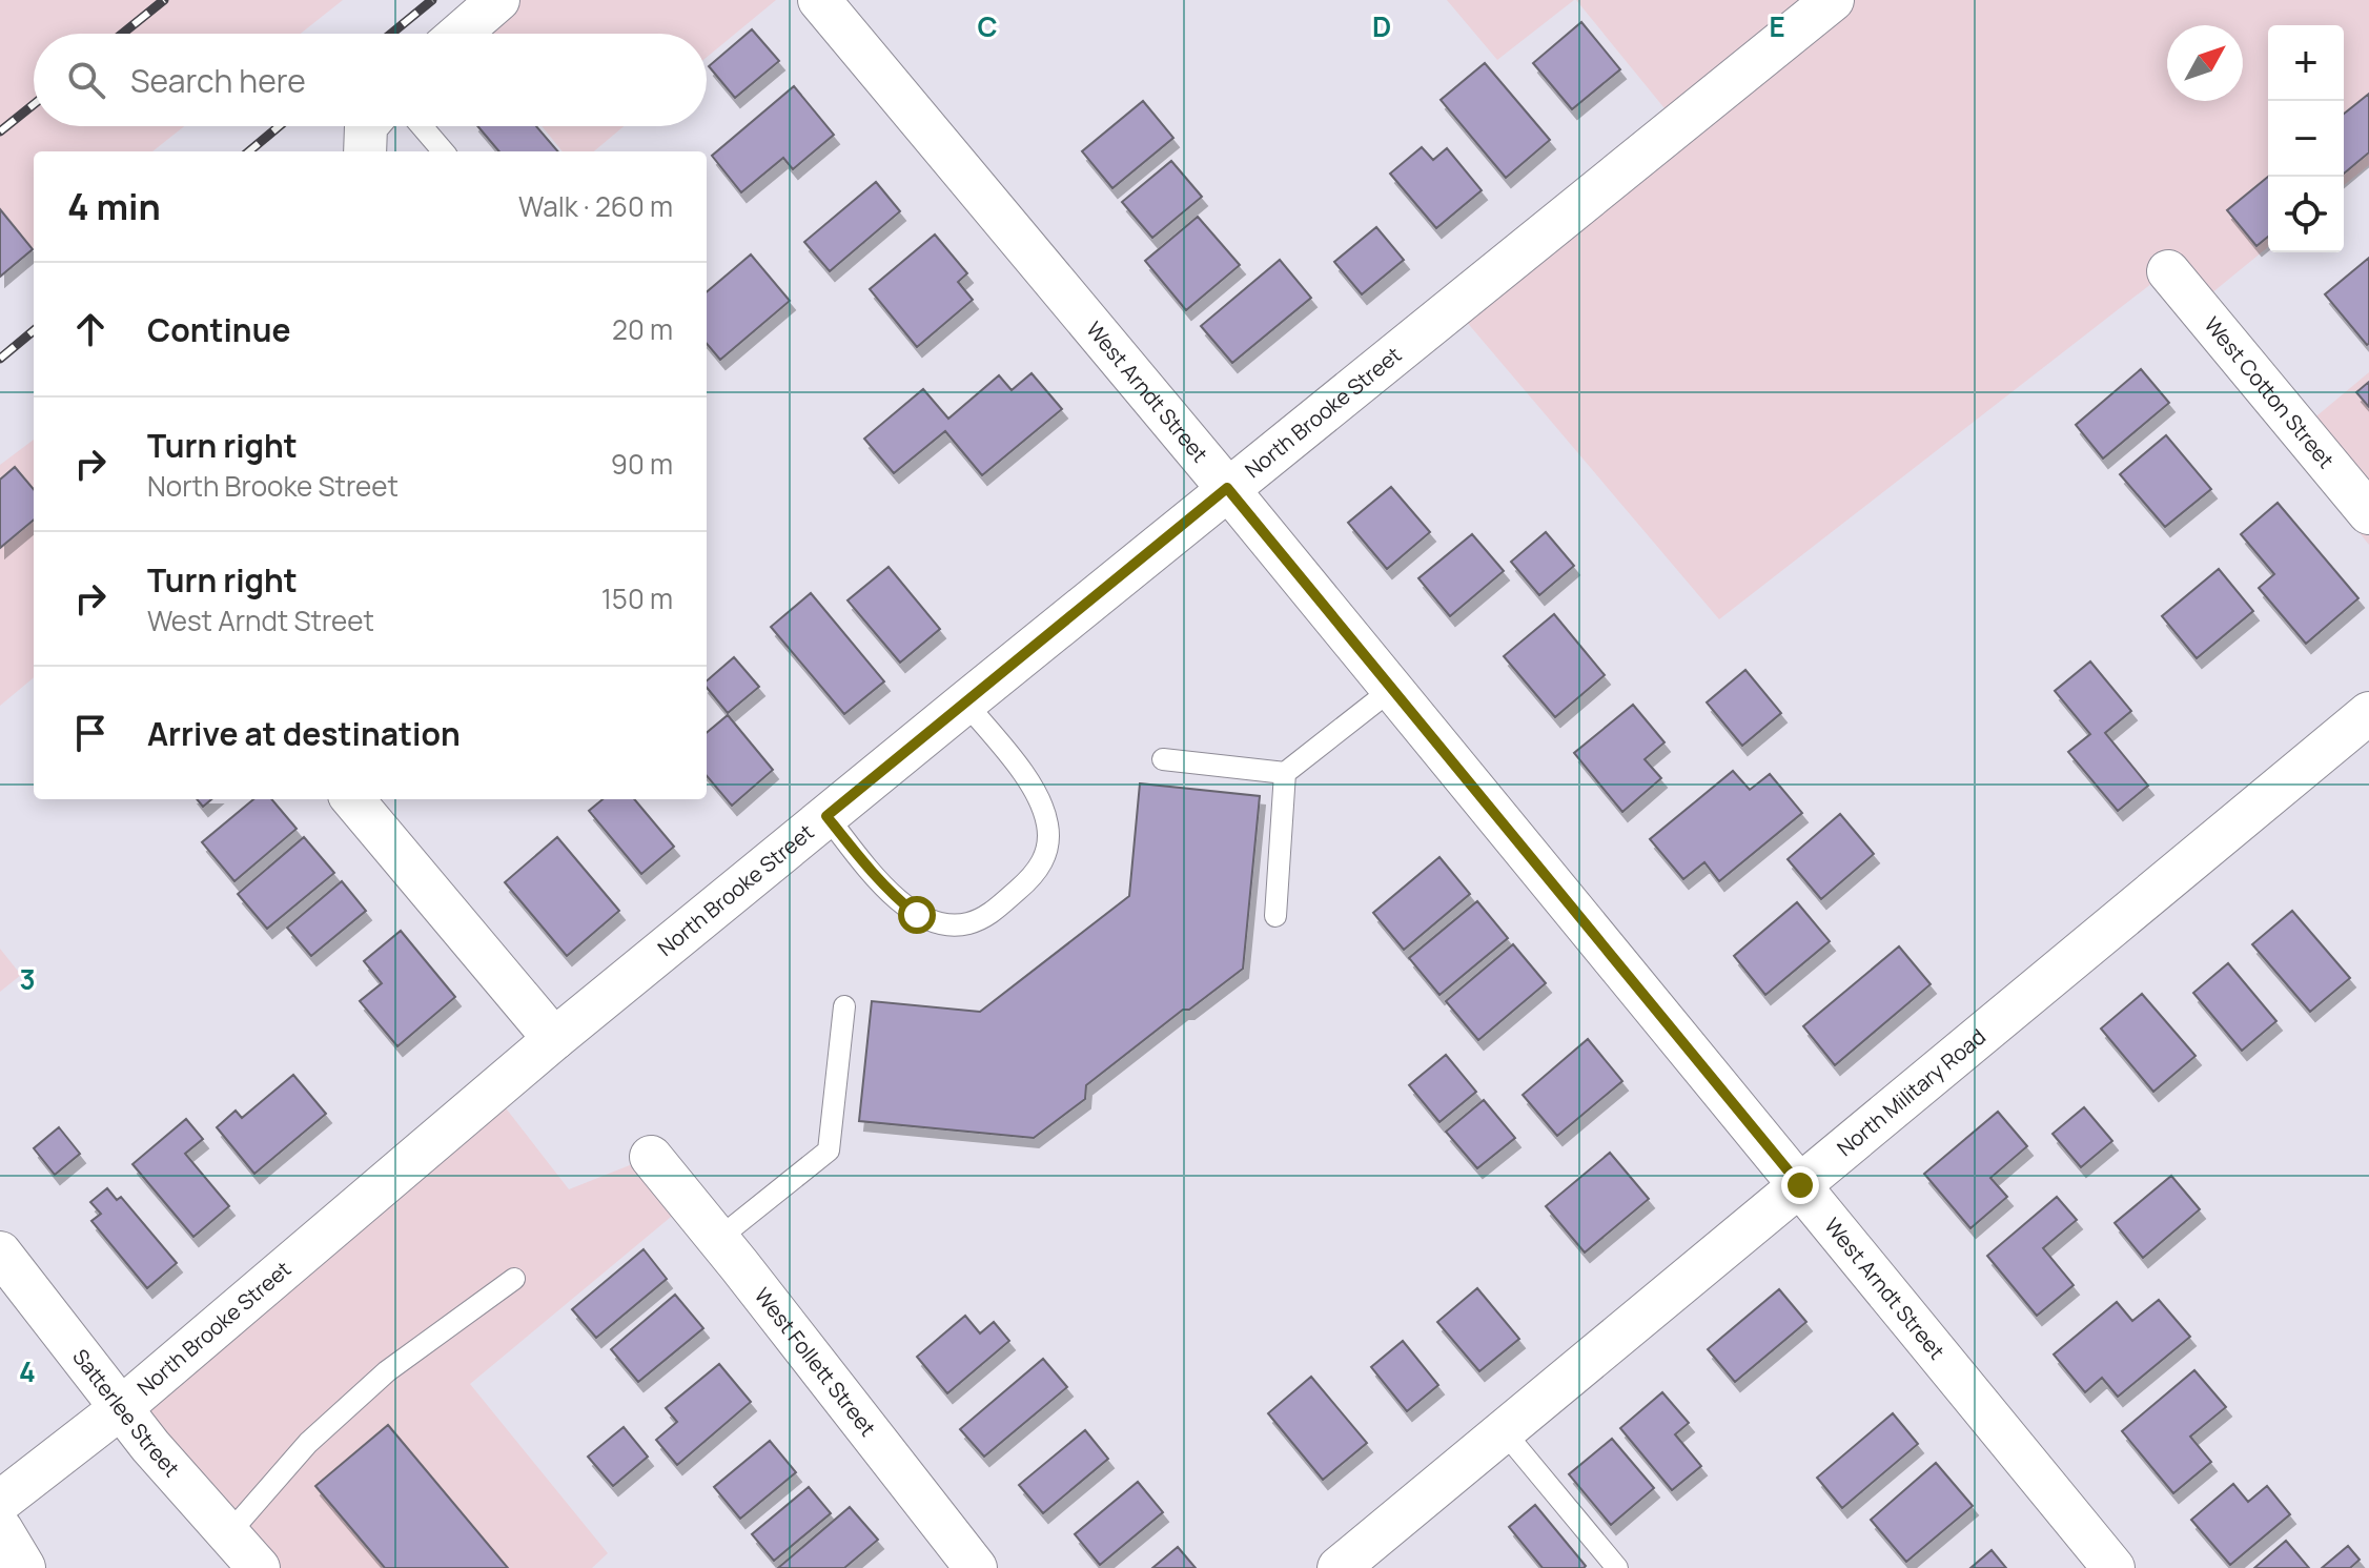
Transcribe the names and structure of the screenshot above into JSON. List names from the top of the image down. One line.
{"streets":{"street":["West Arndt Street","West Cotton Street","North Brooke Street","North Military Road","West Follett Street","Satterlee Street"]},"crossings":[["West Arndt Street","North Brooke Street"],["West Arndt Street","North Military Road"],["North Brooke Street","Satterlee Street"]],"north":"top right","page":{"map_buttons":["+","−"],"search":"Search here","heading":["4 min","Walk · 260 m"],"list":[["Continue","20 m"],["Turn right","North Brooke Street","90 m"],["Turn right","West Arndt Street","150 m"],"Arrive at destination"]},"grid":{"columns":["C","D","E"],"rows":["3","4"]}}
